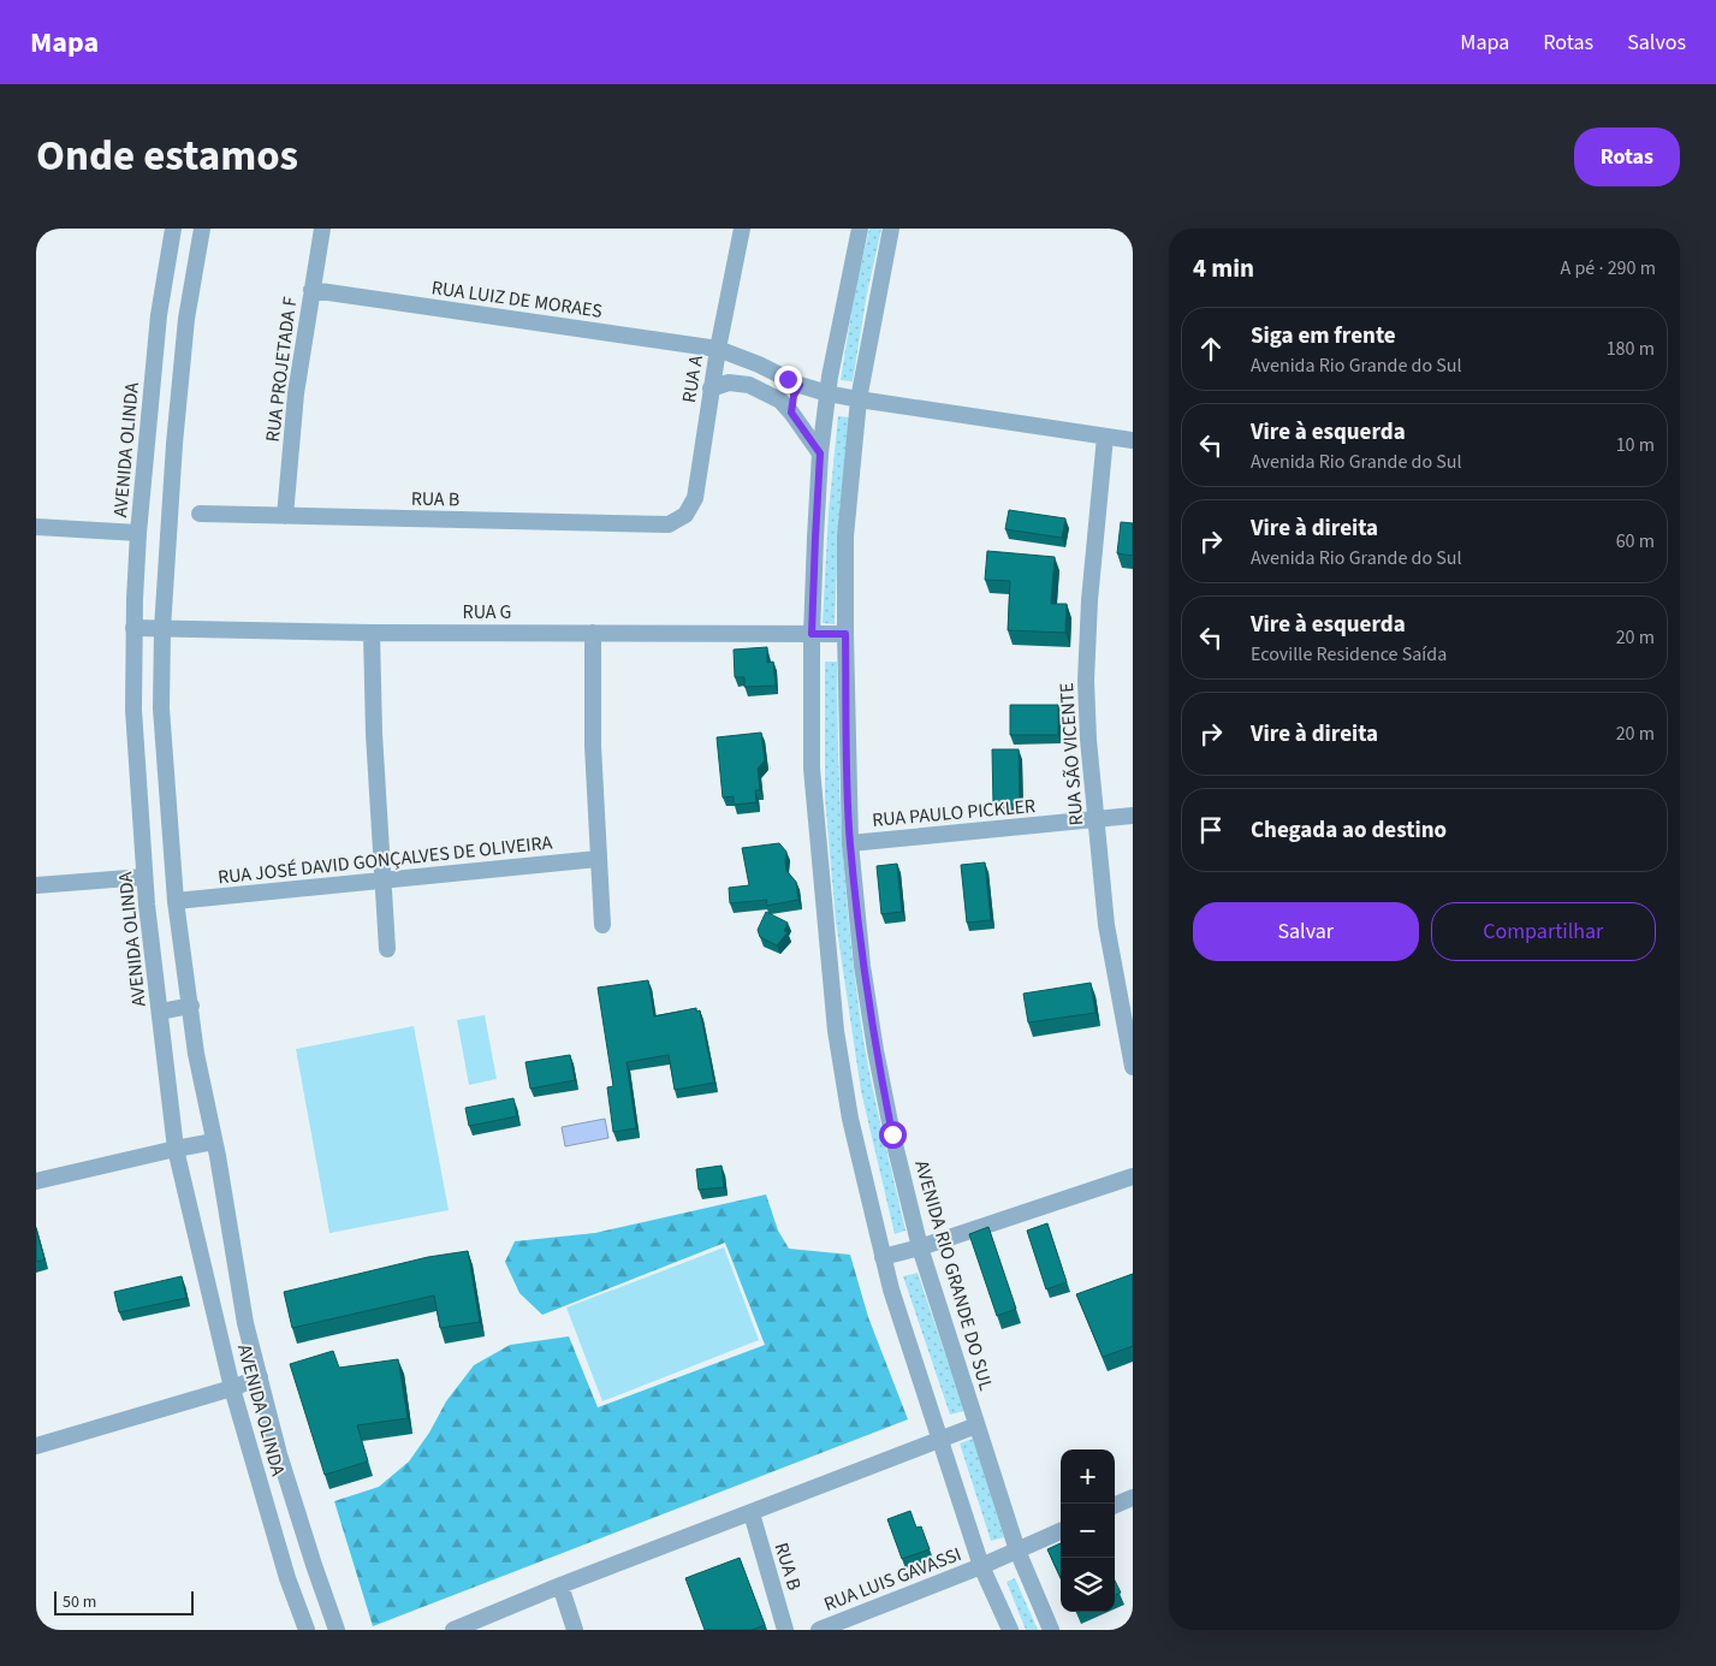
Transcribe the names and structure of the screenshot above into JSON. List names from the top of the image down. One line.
{"streets":{"street":["RUA LUIZ DE MORAES","RUA PROJETADA F","RUA A","AVENIDA OLINDA","RUA B","RUA G","RUA SÃO VICENTE","RUA PAULO PICKLER","RUA JOSÉ DAVID GONÇALVES DE OLIVEIRA","AVENIDA RIO GRANDE DO SUL","RUA LUIS GAVASSI"]},"crossings":[["RUA LUIZ DE MORAES","RUA PROJETADA F"],["RUA LUIZ DE MORAES","RUA A"],["RUA LUIZ DE MORAES","RUA SÃO VICENTE"],["RUA LUIZ DE MORAES","AVENIDA RIO GRANDE DO SUL"],["RUA PROJETADA F","RUA B"],["RUA A","RUA B"],["AVENIDA OLINDA","RUA G"],["AVENIDA OLINDA","RUA JOSÉ DAVID GONÇALVES DE OLIVEIRA"],["RUA SÃO VICENTE","RUA PAULO PICKLER"],["RUA PAULO PICKLER","AVENIDA RIO GRANDE DO SUL"],["AVENIDA RIO GRANDE DO SUL","RUA LUIS GAVASSI"]],"scale_bar":"50 m","page":{"header":"Mapa","nav":["Mapa","Rotas","Salvos"],"title":"Onde estamos","buttons":["Rotas",["Salvar","Compartilhar"]],"heading":["4 min","A pé · 290 m"],"list":[["Siga em frente","Avenida Rio Grande do Sul","180 m"],["Vire à esquerda","Avenida Rio Grande do Sul","10 m"],["Vire à direita","Avenida Rio Grande do Sul","60 m"],["Vire à esquerda","Ecoville Residence Saída","20 m"],["Vire à direita","20 m"],"Chegada ao destino"],"map_buttons":["+","−"],"scale":"50 m"}}
